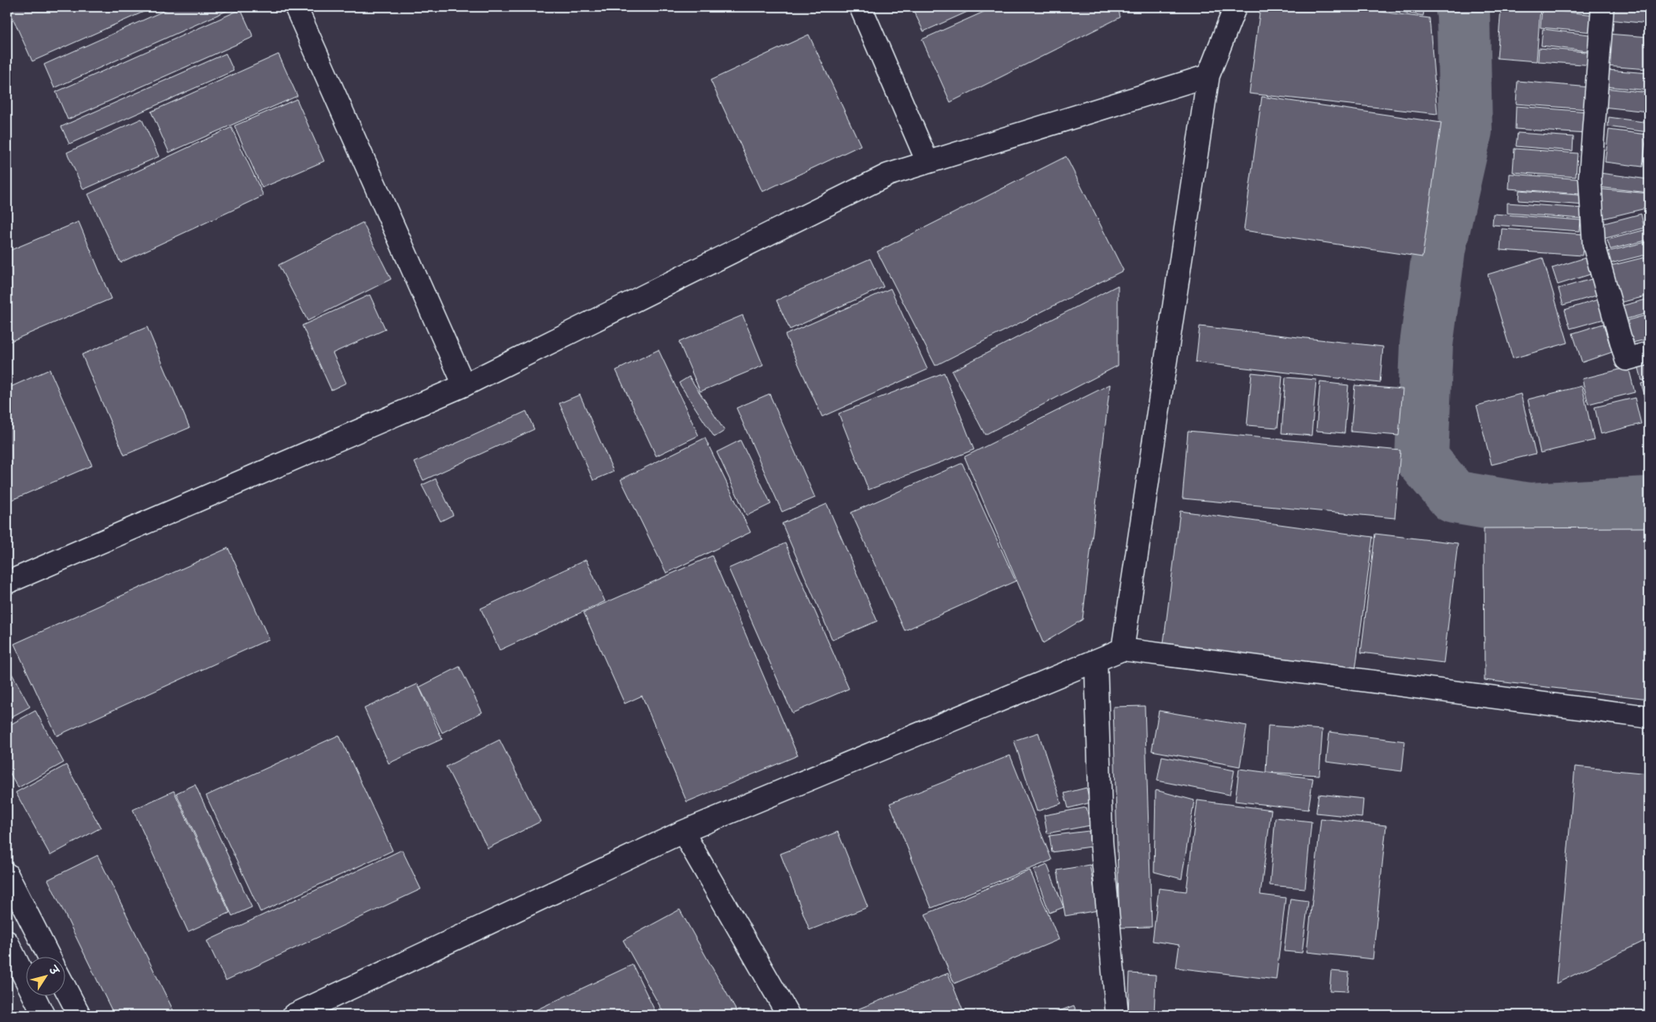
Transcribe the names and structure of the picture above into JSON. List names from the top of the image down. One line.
{"north":"top right"}
